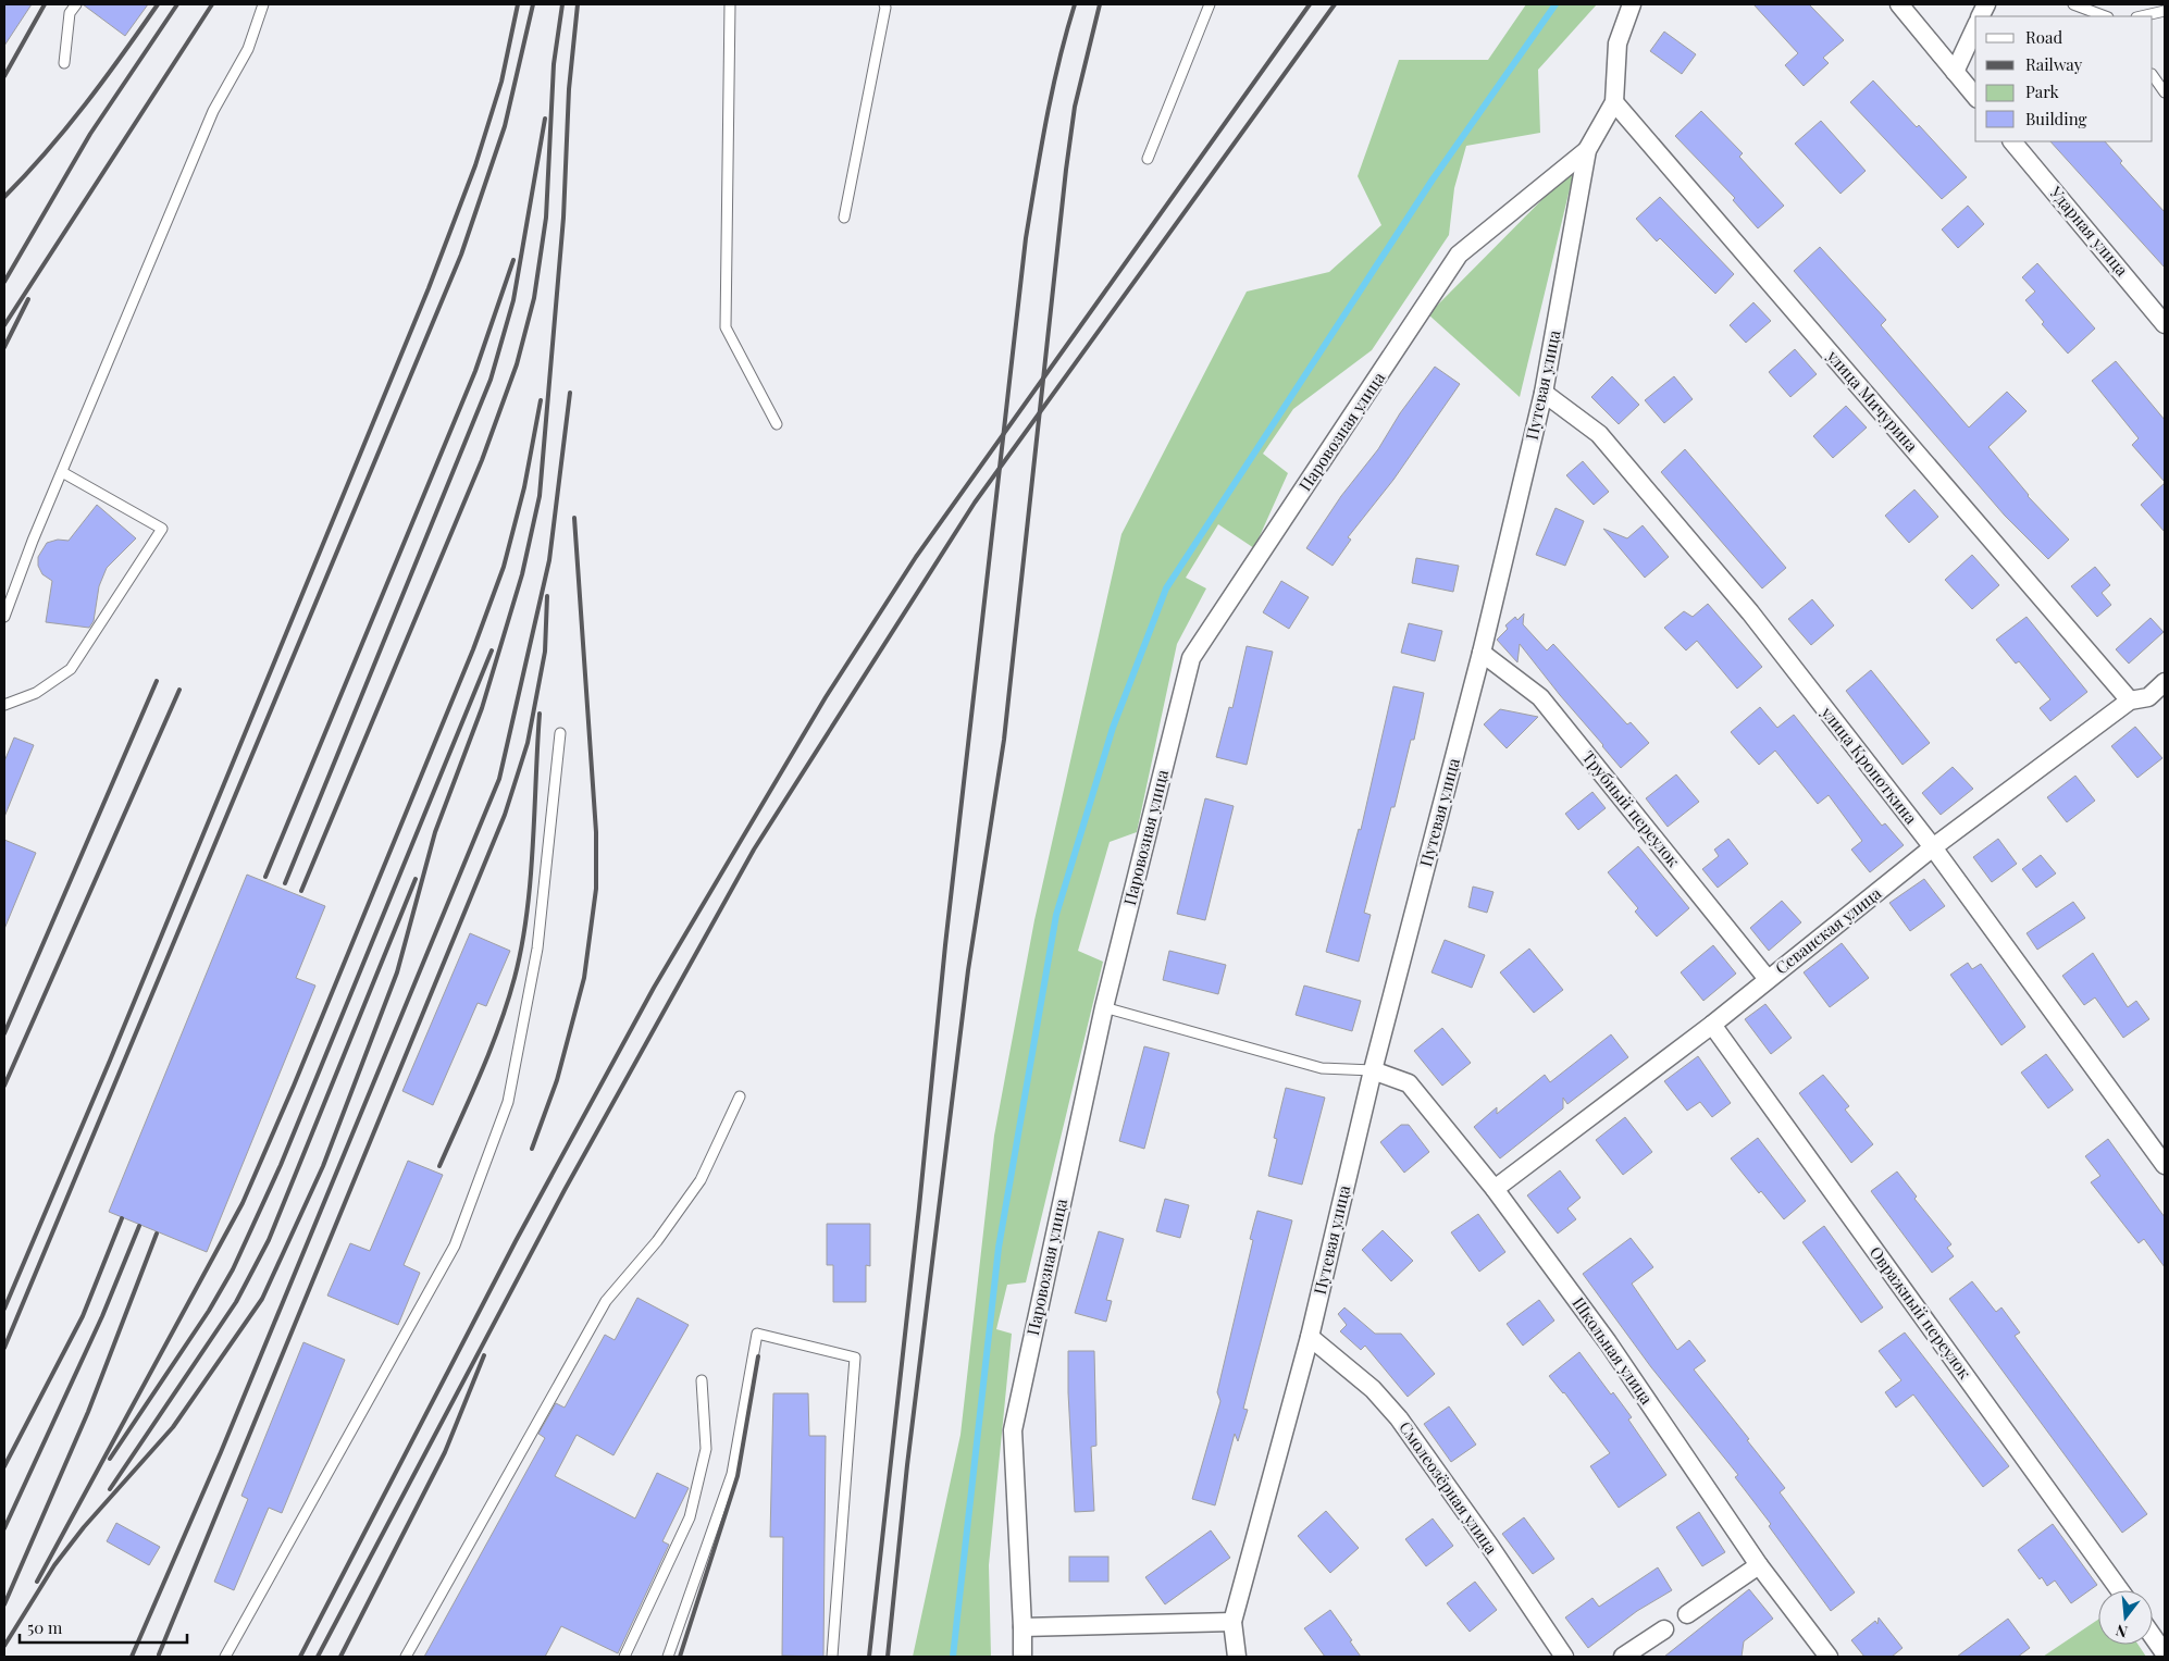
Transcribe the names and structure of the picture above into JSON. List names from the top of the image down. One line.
{"streets":{"street":["Ударная улица","Путевая улица","улица Мичурина","Паровозная улица","улица Кропоткина","Трубный переулок","Севанская улица","Овражный переулок","Школьная улица","Смолеозёрная улица"]},"crossings":[["Путевая улица","улица Мичурина"],["Путевая улица","Паровозная улица"],["Путевая улица","улица Кропоткина"],["Путевая улица","Трубный переулок"],["Путевая улица","Школьная улица"],["Путевая улица","Смолеозёрная улица"],["улица Мичурина","Севанская улица"],["улица Кропоткина","Севанская улица"],["Трубный переулок","Севанская улица"],["Севанская улица","Овражный переулок"],["Севанская улица","Школьная улица"]],"legend":["Road","Railway","Park","Building"],"scale_bar":"50 m","north":"bottom"}
